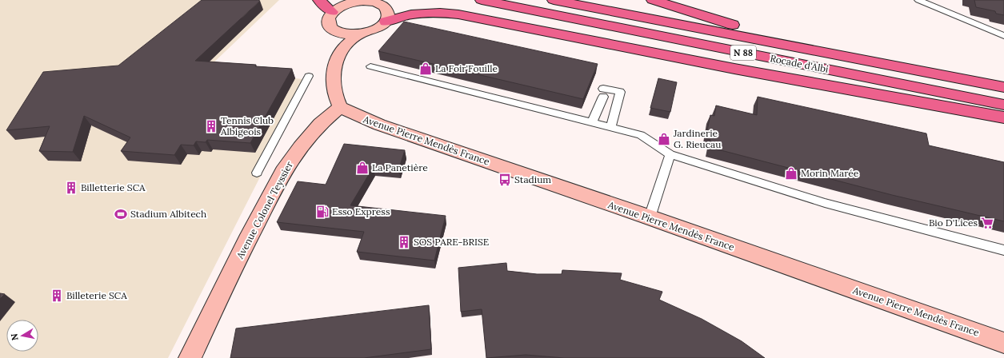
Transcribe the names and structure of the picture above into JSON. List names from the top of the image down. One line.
{"streets":{"highway":["N 88","Rocade d'Albi"],"main road":["Avenue Pierre Mendès France","Avenue Colonel Teyssier"]},"crossings":[["Avenue Pierre Mendès France","Avenue Colonel Teyssier"]],"places":{"shop":["La Foir'Fouille","Jardinerie G. Rieucau","La Panetière","Morin Marée"],"building":["Tennis Club Albigeois","Billetterie SCA","SOS PARE-BRISE","Billeterie SCA"],"bus stop":["Stadium"],"fuel station":["Esso Express"],"sports":["Stadium Albitech"],"supermarket":["Bio D'Lices"]},"north":"left"}
